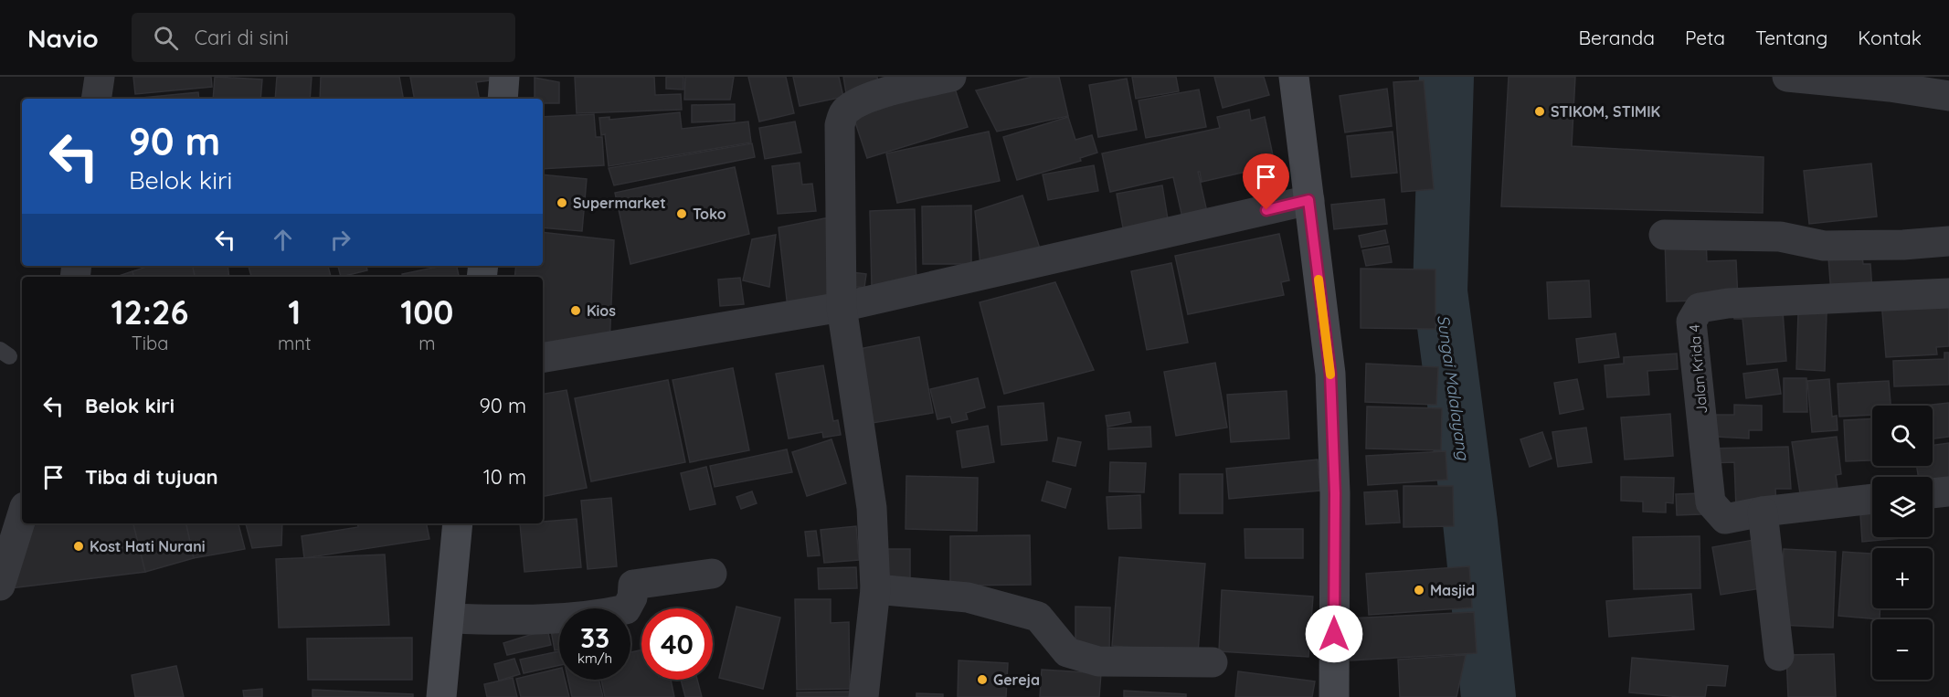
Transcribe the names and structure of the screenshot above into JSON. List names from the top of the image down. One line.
{"streets":{"street":["Jalan Krida 4"]},"water":["Sungai Malalayang"],"places":["STIKOM, STIMIK","Supermarket","Toko","Kios","Kost Hati Nurani","Masjid","Gereja"],"page":{"header":"Navio","search":"Cari di sini","nav":["Beranda","Peta","Tentang","Kontak"],"turn":["90 m","Belok kiri"],"eta":["12:26","Tiba","1","mnt","100","m"],"list":[{"name":"Belok kiri","value":"90 m"},{"name":"Tiba di tujuan","value":"10 m"}],"map_buttons":["+","−"],"speed":"33 km/h","limit":"40"}}
